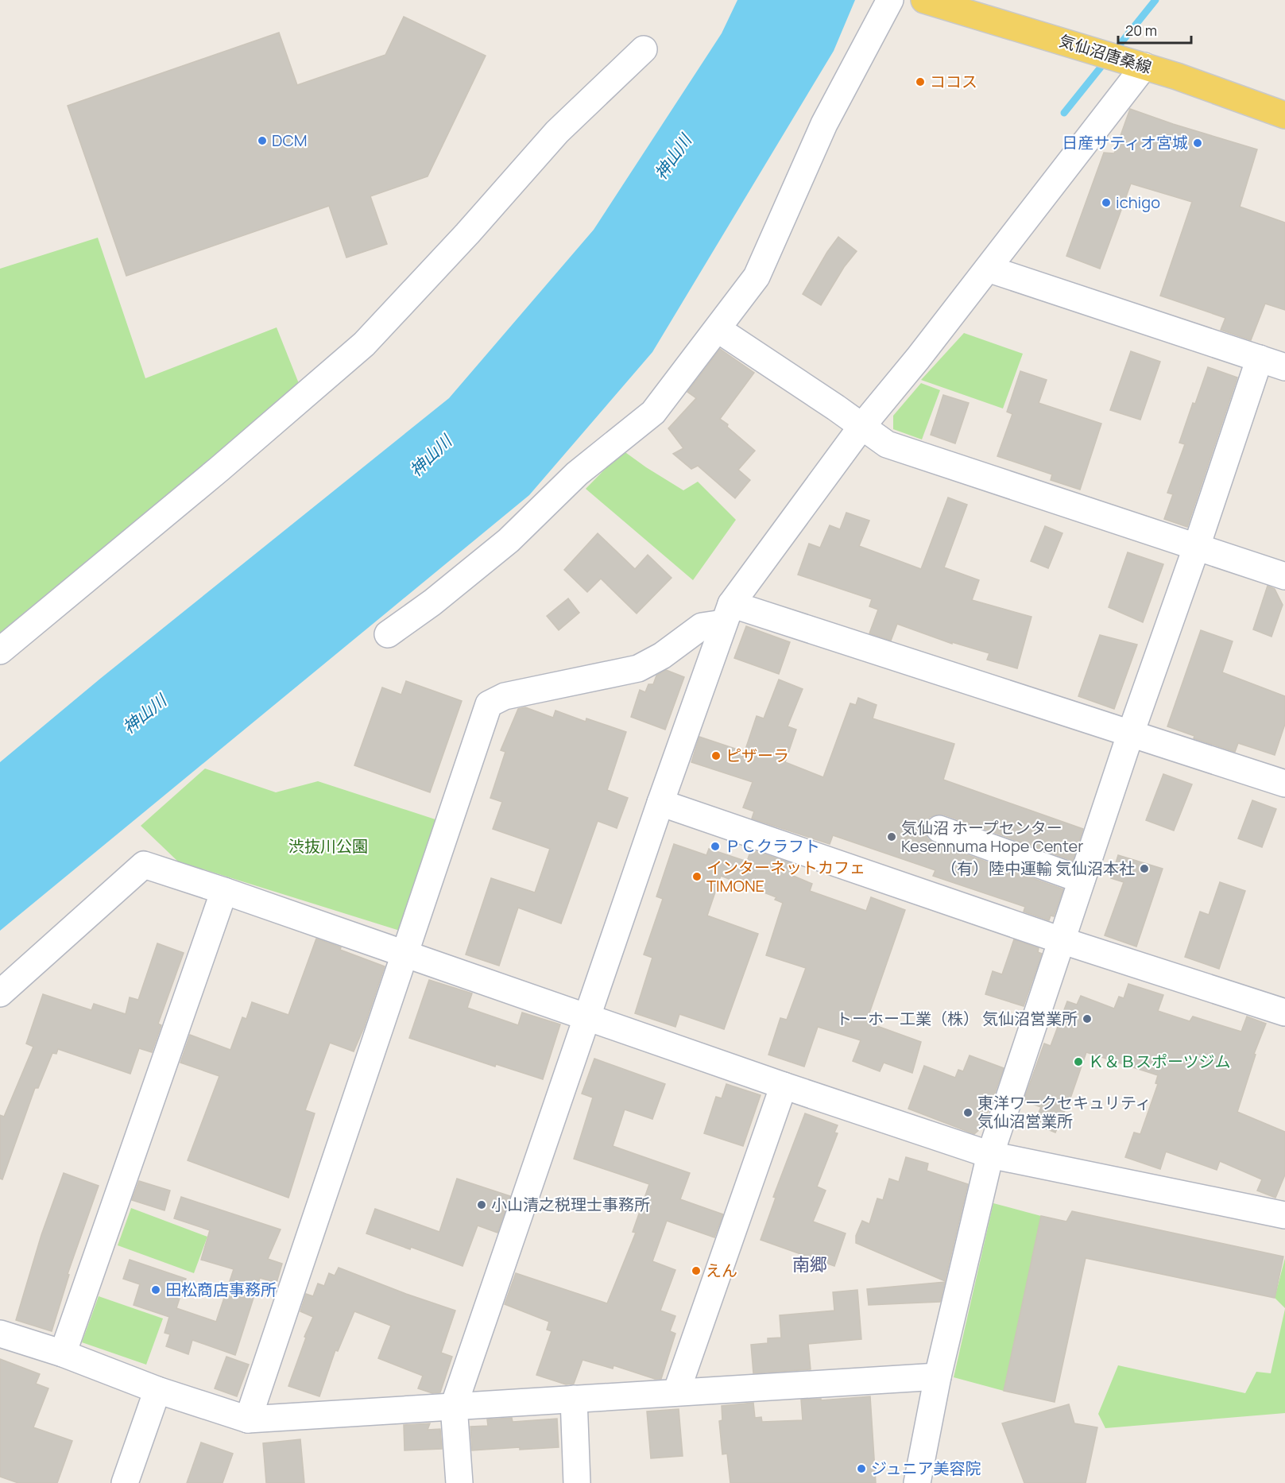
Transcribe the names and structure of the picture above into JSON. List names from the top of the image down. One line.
{"streets":{"main road":["気仙沼唐桑線"]},"districts":["南郷"],"water":["神山川"],"parks":["渋抜川公園"],"places":["ココス","DCM","日産サティオ宮城","ichigo","ピザーラ","気仙沼 ホープセンター Kesennuma Hope Center","ＰＣクラフト","（有）陸中運輸 気仙沼本社","インターネットカフェ TIMONE","トーホー工業（株） 気仙沼営業所","Ｋ＆Ｂスポーツジム","東洋ワークセキュリティ 気仙沼営業所","小山清之税理士事務所","えん","田松商店事務所","ジュニア美容院"],"scale_bar":"20 m"}
